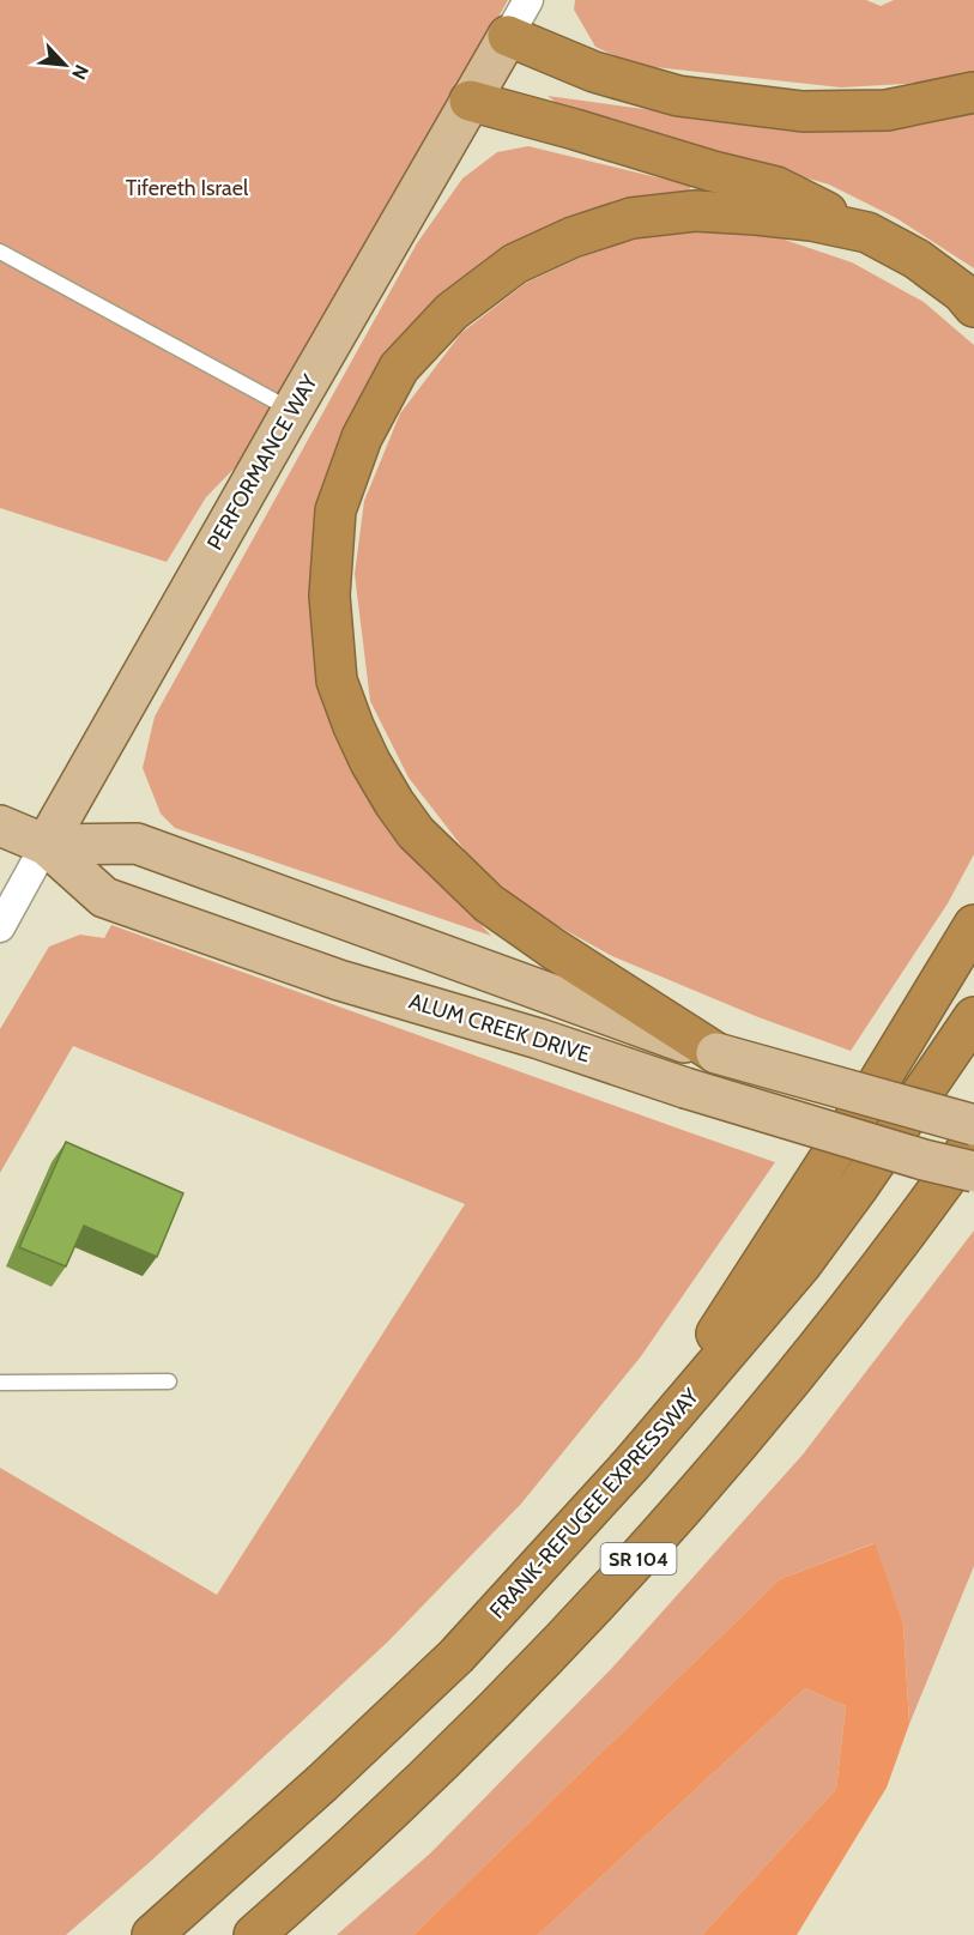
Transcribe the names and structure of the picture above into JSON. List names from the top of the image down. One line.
{"streets":{"highway":["FRANK-REFUGEE EXPRESSWAY","SR 104"],"main road":["PERFORMANCE WAY","ALUM CREEK DRIVE"]},"crossings":[["PERFORMANCE WAY","ALUM CREEK DRIVE"]],"parks":["Tifereth Israel"],"north":"bottom right"}
